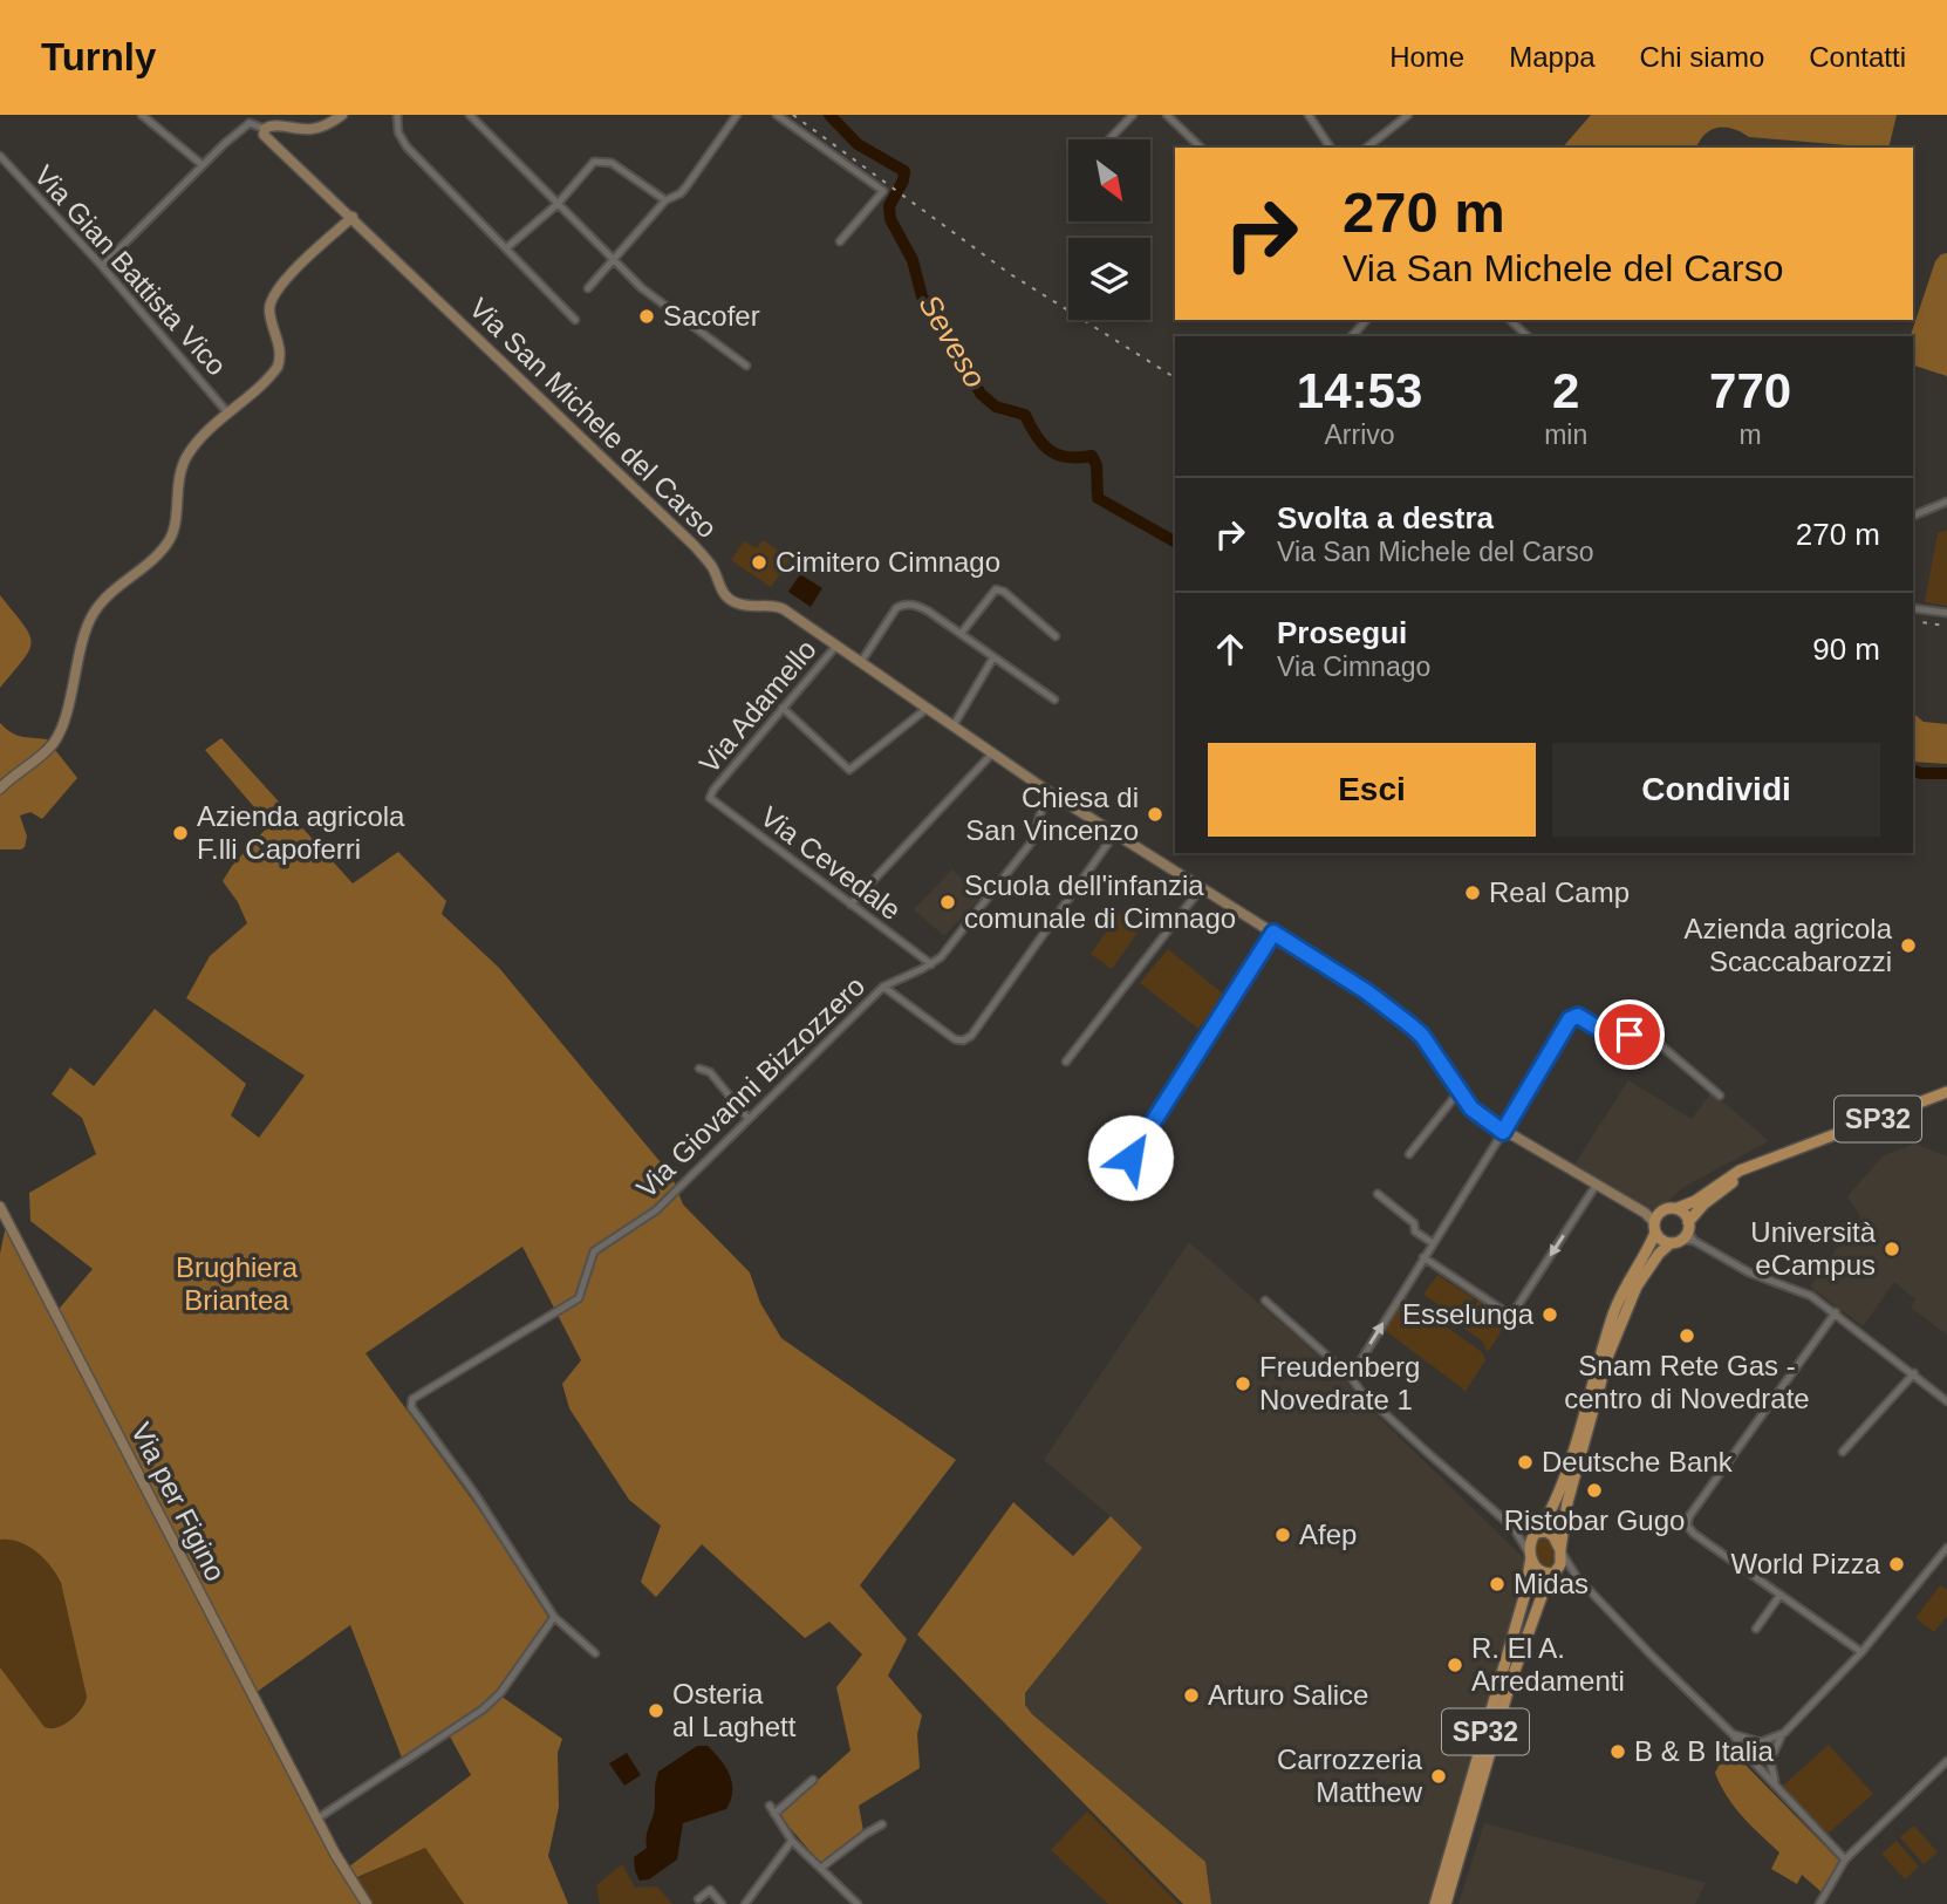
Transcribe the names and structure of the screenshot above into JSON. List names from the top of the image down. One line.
{"streets":{"main road":["SP32"],"street":["Via Gian Battista Vico","Via San Michele del Carso","Via Adamello","Via Cevedale","Via Giovanni Bizzozzero","Via per Figino"]},"crossings":[["Via San Michele del Carso","Via Adamello"],["Via San Michele del Carso","Via Giovanni Bizzozzero"],["Via Adamello","Via Cevedale"],["Via Cevedale","Via Giovanni Bizzozzero"]],"water":["Seveso"],"parks":["Brughiera Briantea"],"places":["Sacofer","Cimitero Cimnago","Chiesa di San Vincenzo","Azienda agricola F.lli Capoferri","Real Camp","Scuola dell'infanzia comunale di Cimnago","Azienda agricola Scaccabarozzi","Università eCampus","Esselunga","Snam Rete Gas - centro di Novedrate","Freudenberg Novedrate 1","Deutsche Bank","Ristobar Gugo","Afep","World Pizza","Midas","R. El A. Arredamenti","Arturo Salice","Osteria al Laghett","B & B Italia","Carrozzeria Matthew"],"north":"bottom right","page":{"header":"Turnly","nav":["Home","Mappa","Chi siamo","Contatti"],"turn":["270 m","Via San Michele del Carso"],"eta":["14:53","Arrivo","2","min","770","m"],"list":[{"name":"Svolta a destra","note":"Via San Michele del Carso","value":"270 m"},{"name":"Prosegui","note":"Via Cimnago","value":"90 m"}],"buttons":["Esci","Condividi"]}}
